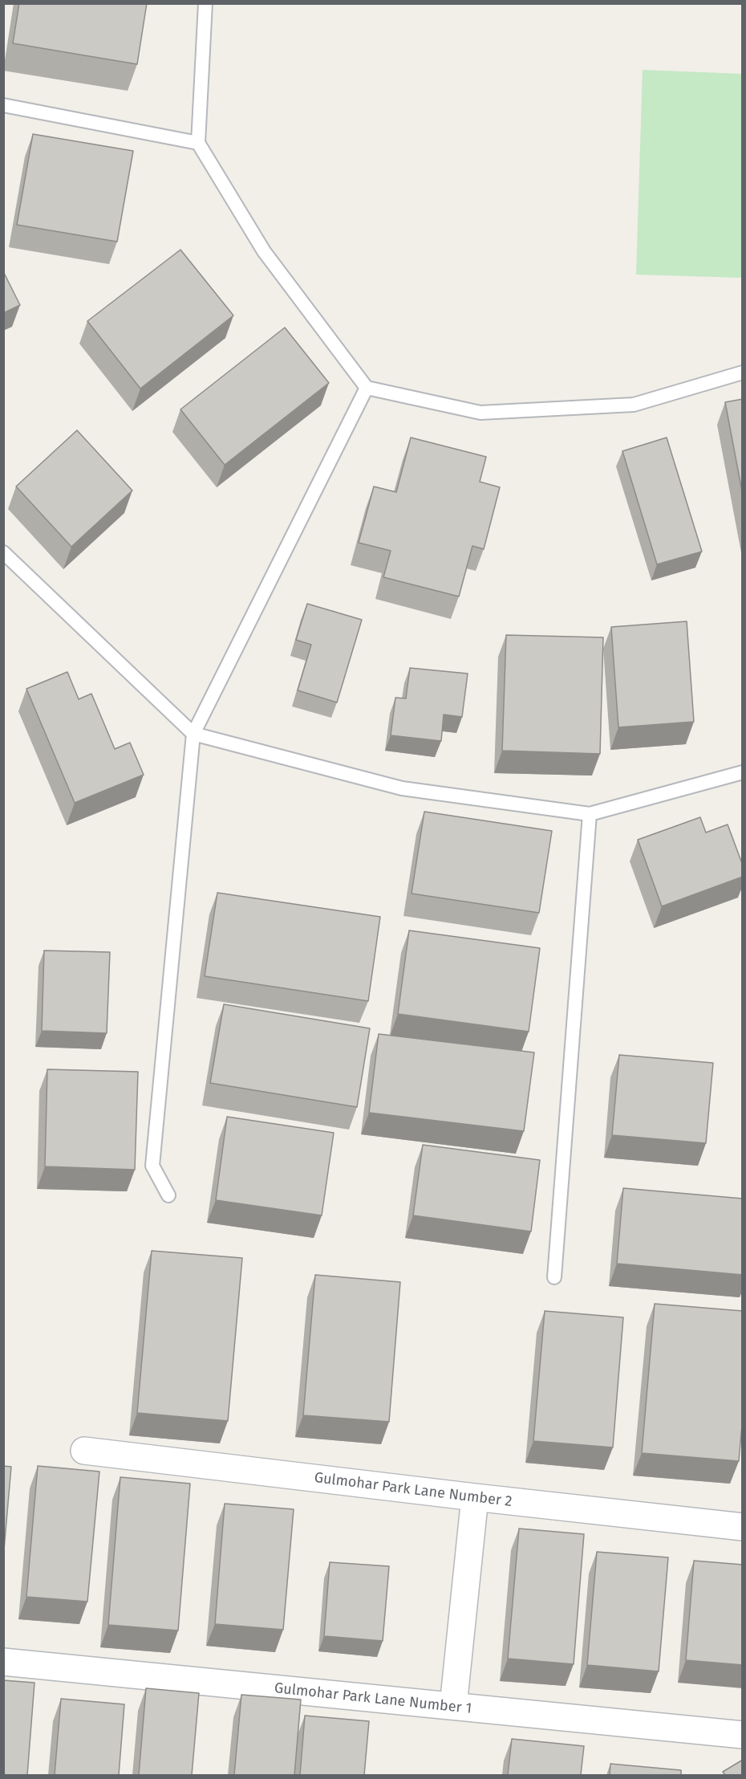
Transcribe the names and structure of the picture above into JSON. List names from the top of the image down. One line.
{"streets":{"street":["Gulmohar Park Lane Number 2","Gulmohar Park Lane Number 1"]}}
